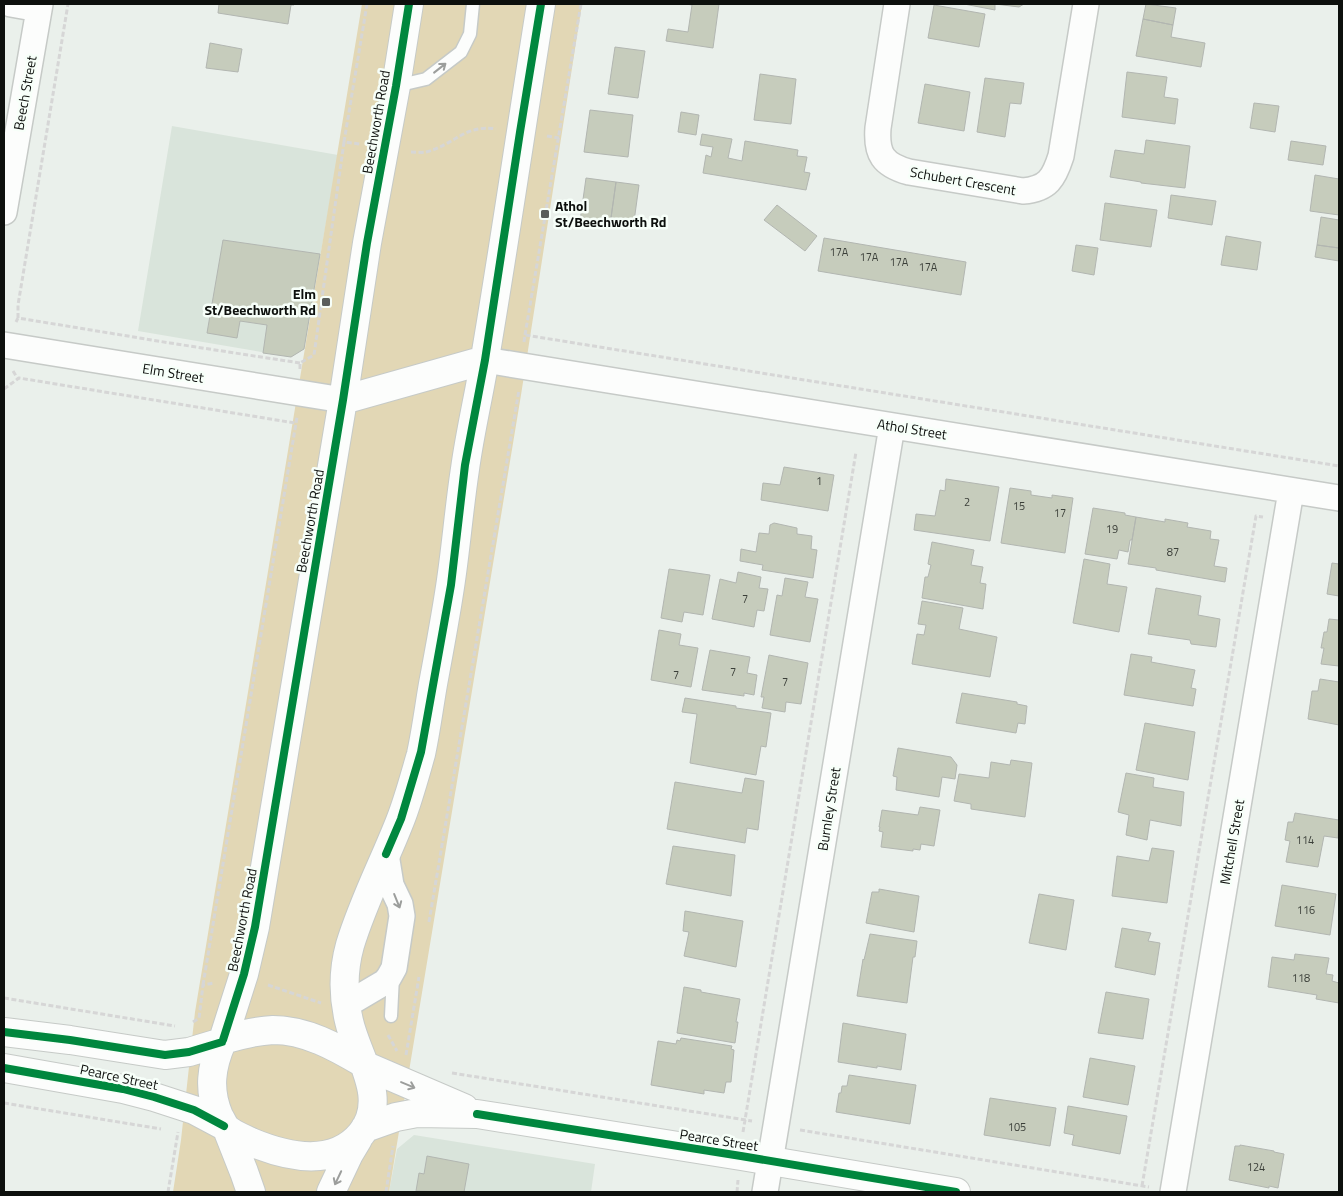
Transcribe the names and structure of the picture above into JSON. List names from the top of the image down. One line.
{"streets":{"main road":["Beechworth Road","Pearce Street"],"street":["Beech Street","Schubert Crescent","Elm Street","Athol Street","Burnley Street","Mitchell Street"]},"crossings":[["Beechworth Road","Elm Street"],["Beechworth Road","Pearce Street"],["Athol Street","Burnley Street"],["Athol Street","Mitchell Street"],["Burnley Street","Pearce Street"]],"places":{"transit":["Athol St/Beechworth Rd","Elm St/Beechworth Rd"]},"house_numbers":["17A","17A","17A","17A","1","2","15","17","19","87","7","7","7","7","114","116","118","105","124"]}
